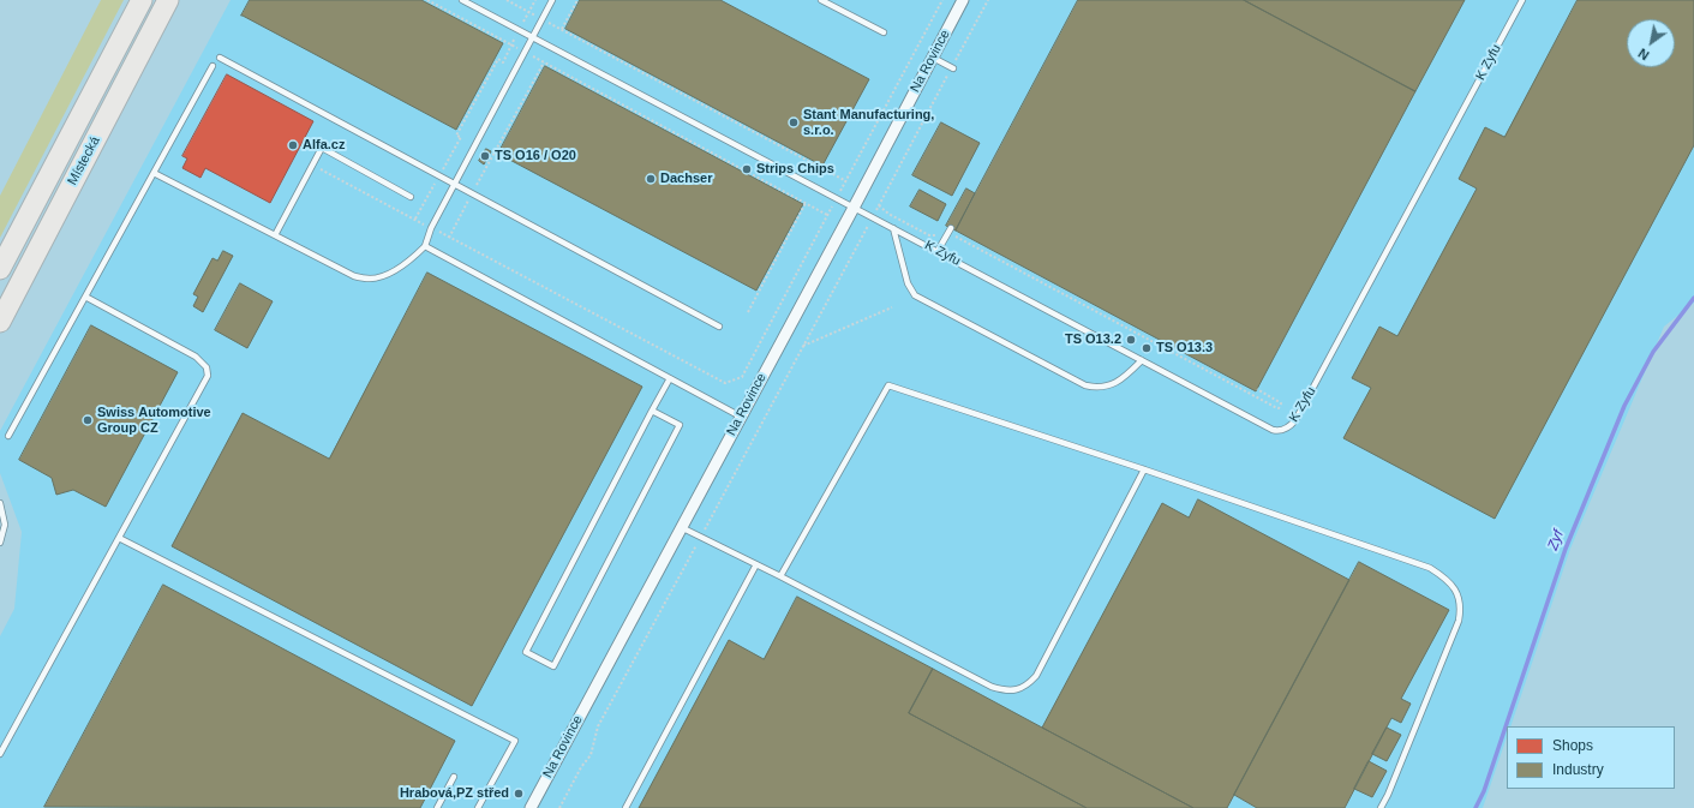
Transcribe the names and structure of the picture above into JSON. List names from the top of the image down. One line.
{"streets":{"highway":["Místecká"],"street":["Na Rovince"],"lane":["K Zyfu"]},"crossings":[["Na Rovince","K Zyfu"]],"water":["Zyf"],"places":["Stant Manufacturing, s.r.o.","Alfa.cz","TS O16 / O20","Strips Chips","Dachser","TS O13.2","TS O13.3","Swiss Automotive Group CZ","Hrabová,PZ střed"],"legend":["Shops","Industry"],"north":"bottom left"}
